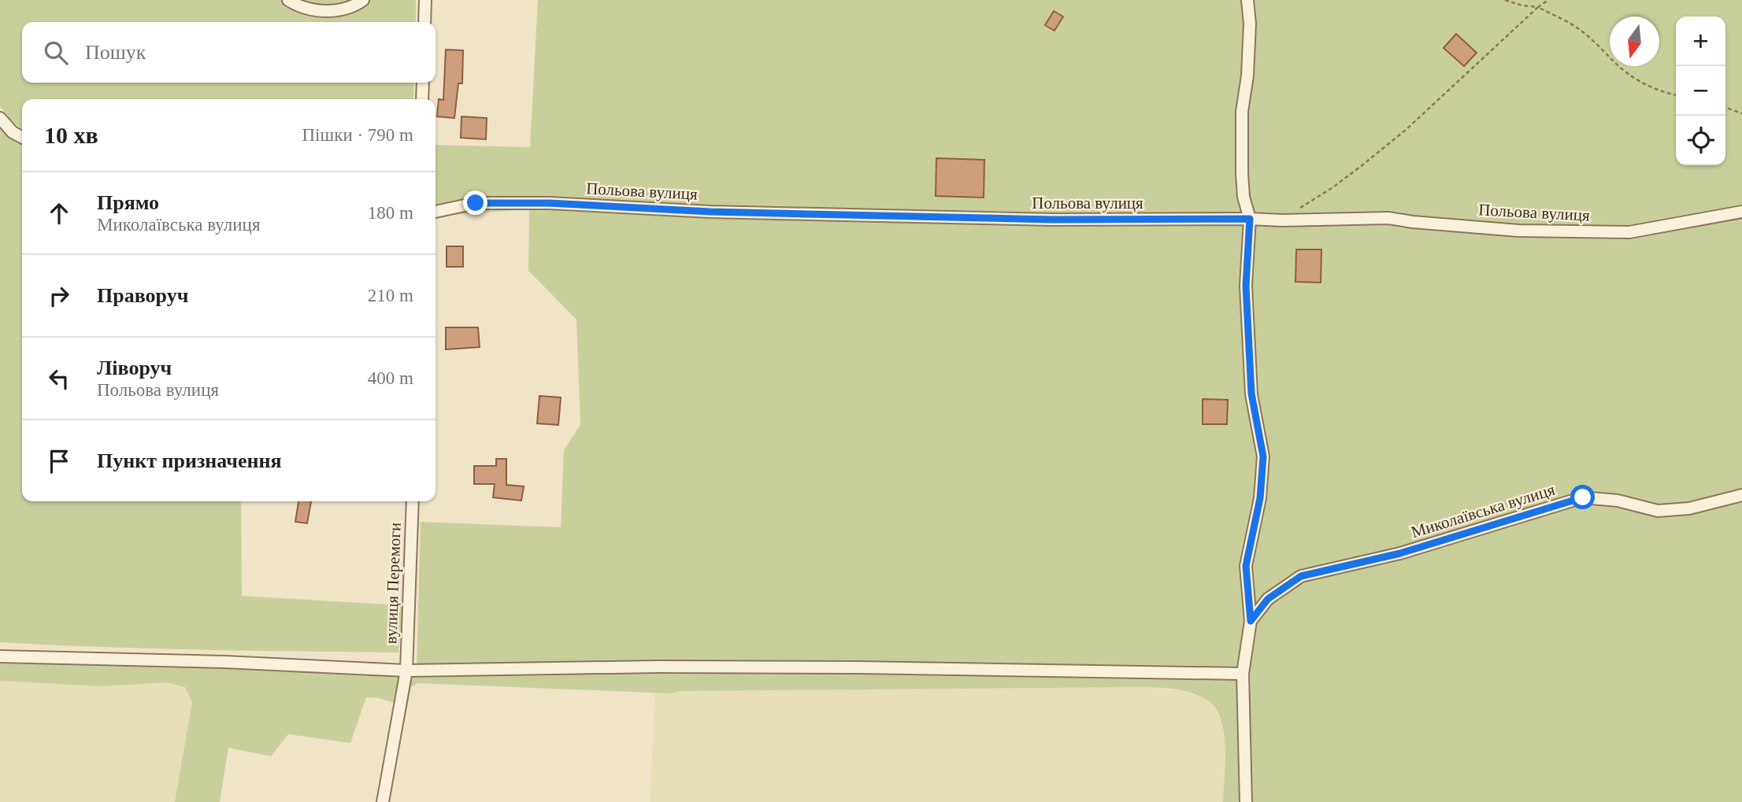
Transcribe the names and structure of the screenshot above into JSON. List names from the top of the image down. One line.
{"streets":{"street":["Польова вулиця","Миколаївська вулиця","вулиця Перемоги"]},"north":"bottom","page":{"map_buttons":["+","−"],"search":"Пошук","heading":["10 хв","Пішки · 790 m"],"list":[["Прямо","Миколаївська вулиця","180 m"],["Праворуч","210 m"],["Ліворуч","Польова вулиця","400 m"],"Пункт призначення"]}}
